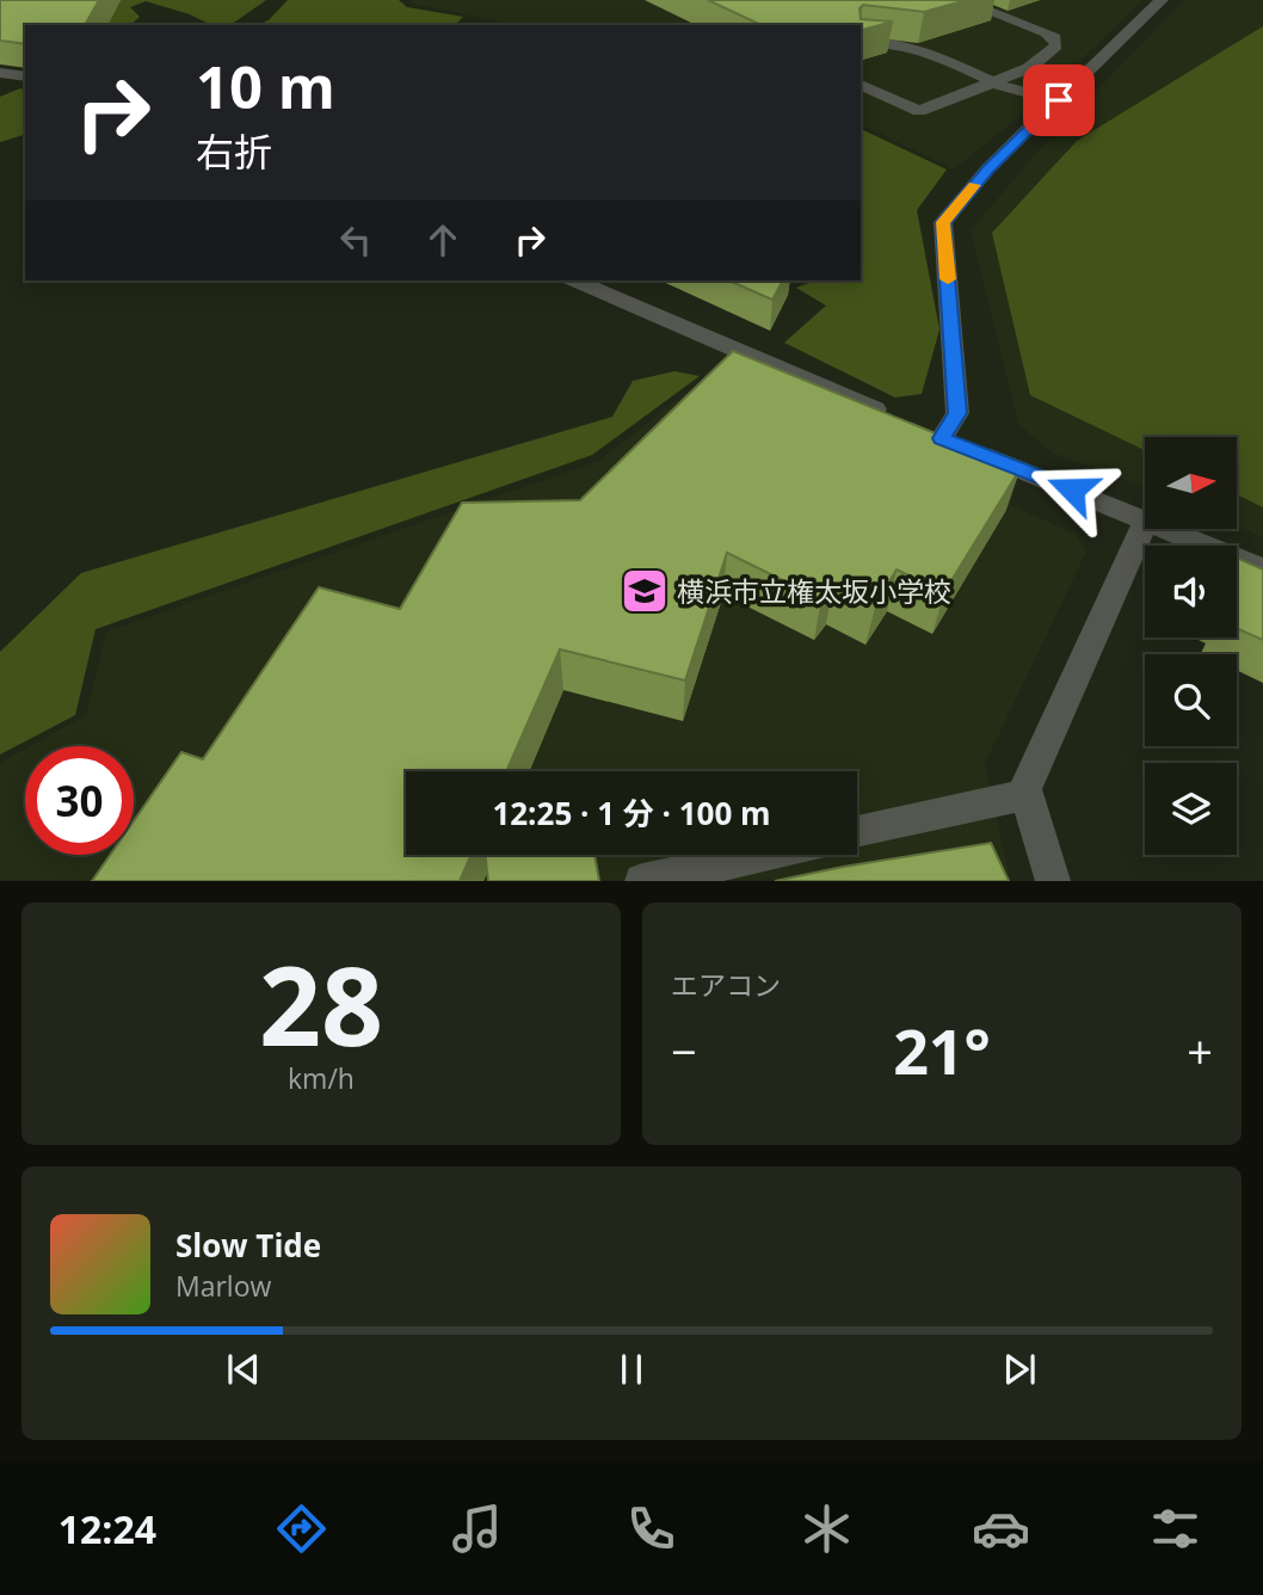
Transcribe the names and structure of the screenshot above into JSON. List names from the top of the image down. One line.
{"places":{"school or university":["横浜市立権太坂小学校"]},"north":"right","page":{"turn":["10 m","右折"],"limit":"30","trip":"12:25 · 1 分 · 100 m","tile":[["28","km/h"],"エアコン"],"heat":["−","21°","+"],"song":["Slow Tide","Marlow"],"tabs":"12:24"}}
